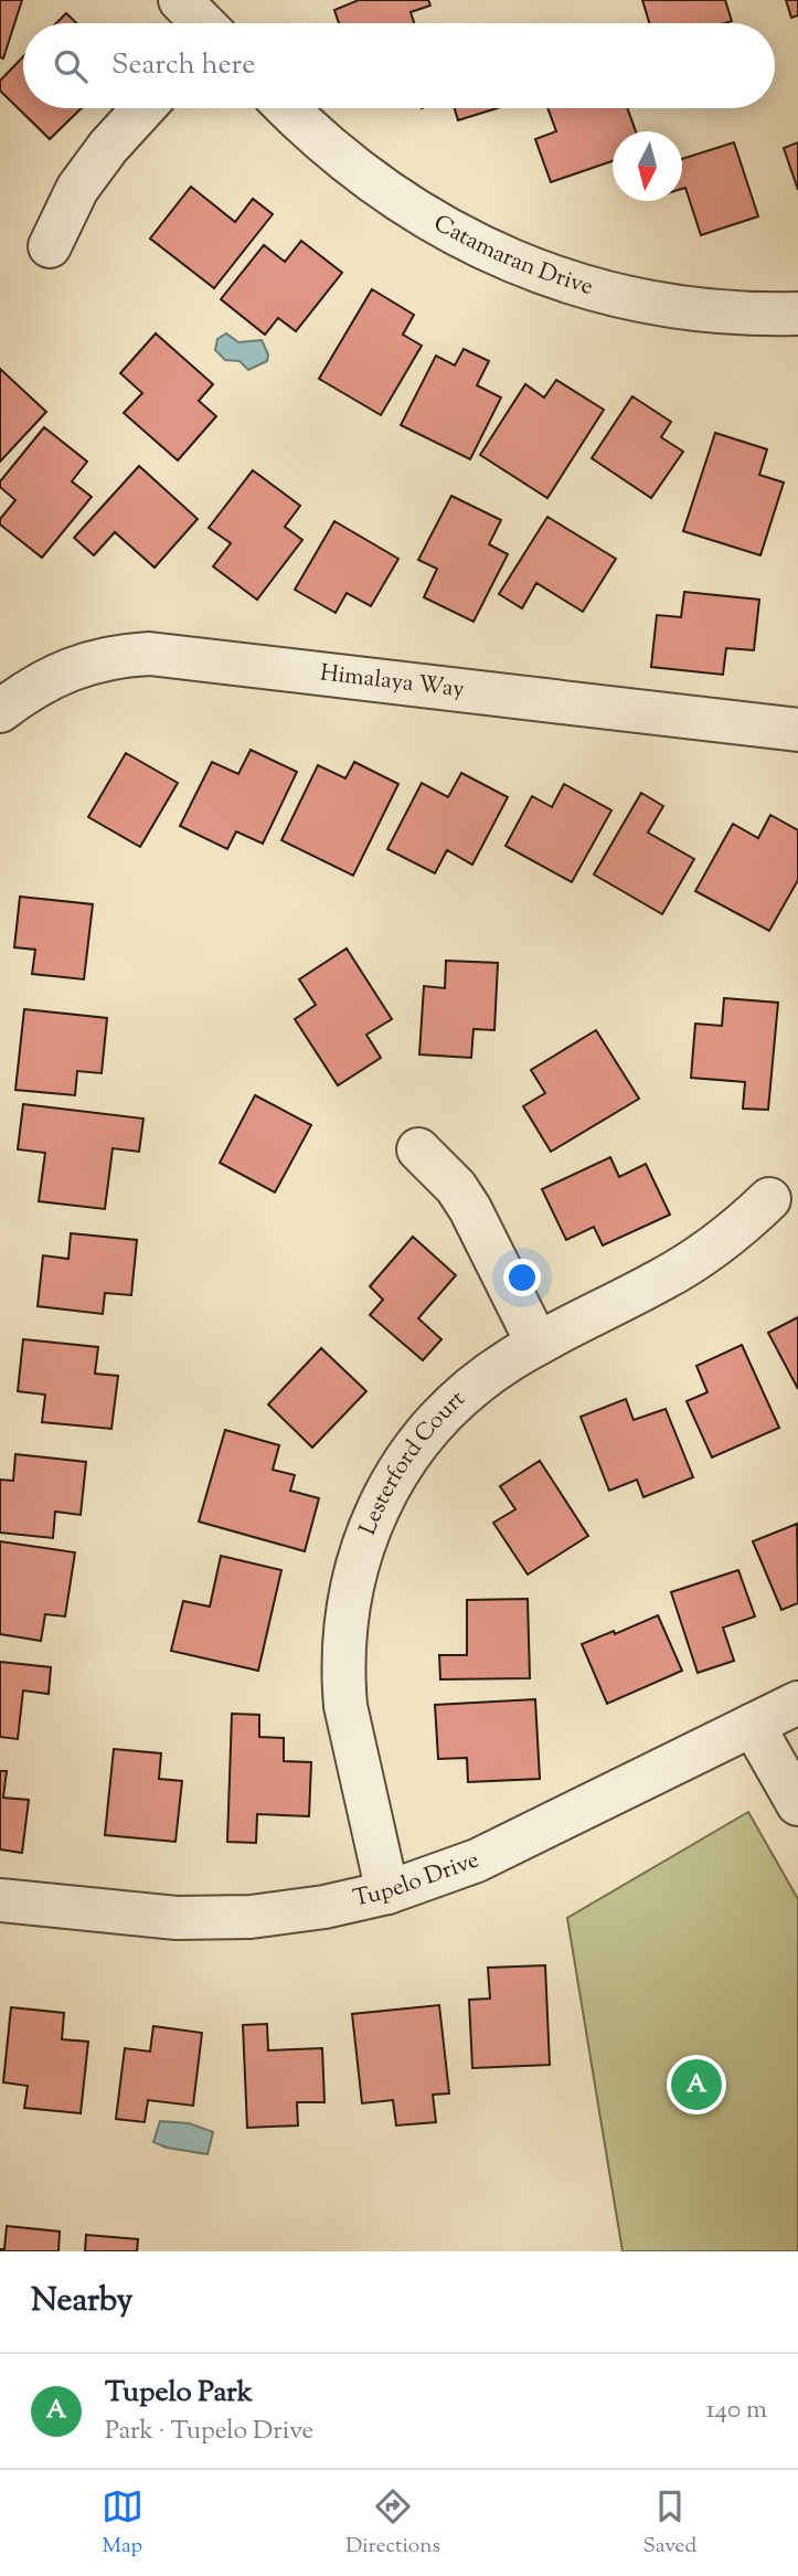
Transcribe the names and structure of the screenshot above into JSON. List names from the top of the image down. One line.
{"streets":{"street":["Catamaran Drive","Himalaya Way","Lesterford Court","Tupelo Drive"]},"crossings":[["Lesterford Court","Tupelo Drive"]],"north":"bottom","page":{"search":"Search here","pins":"A","heading":"Nearby","list":[{"mark":"A","name":"Tupelo Park","note":"Park · Tupelo Drive","value":"140 m"}],"nav":["Map","Directions","Saved"]}}
